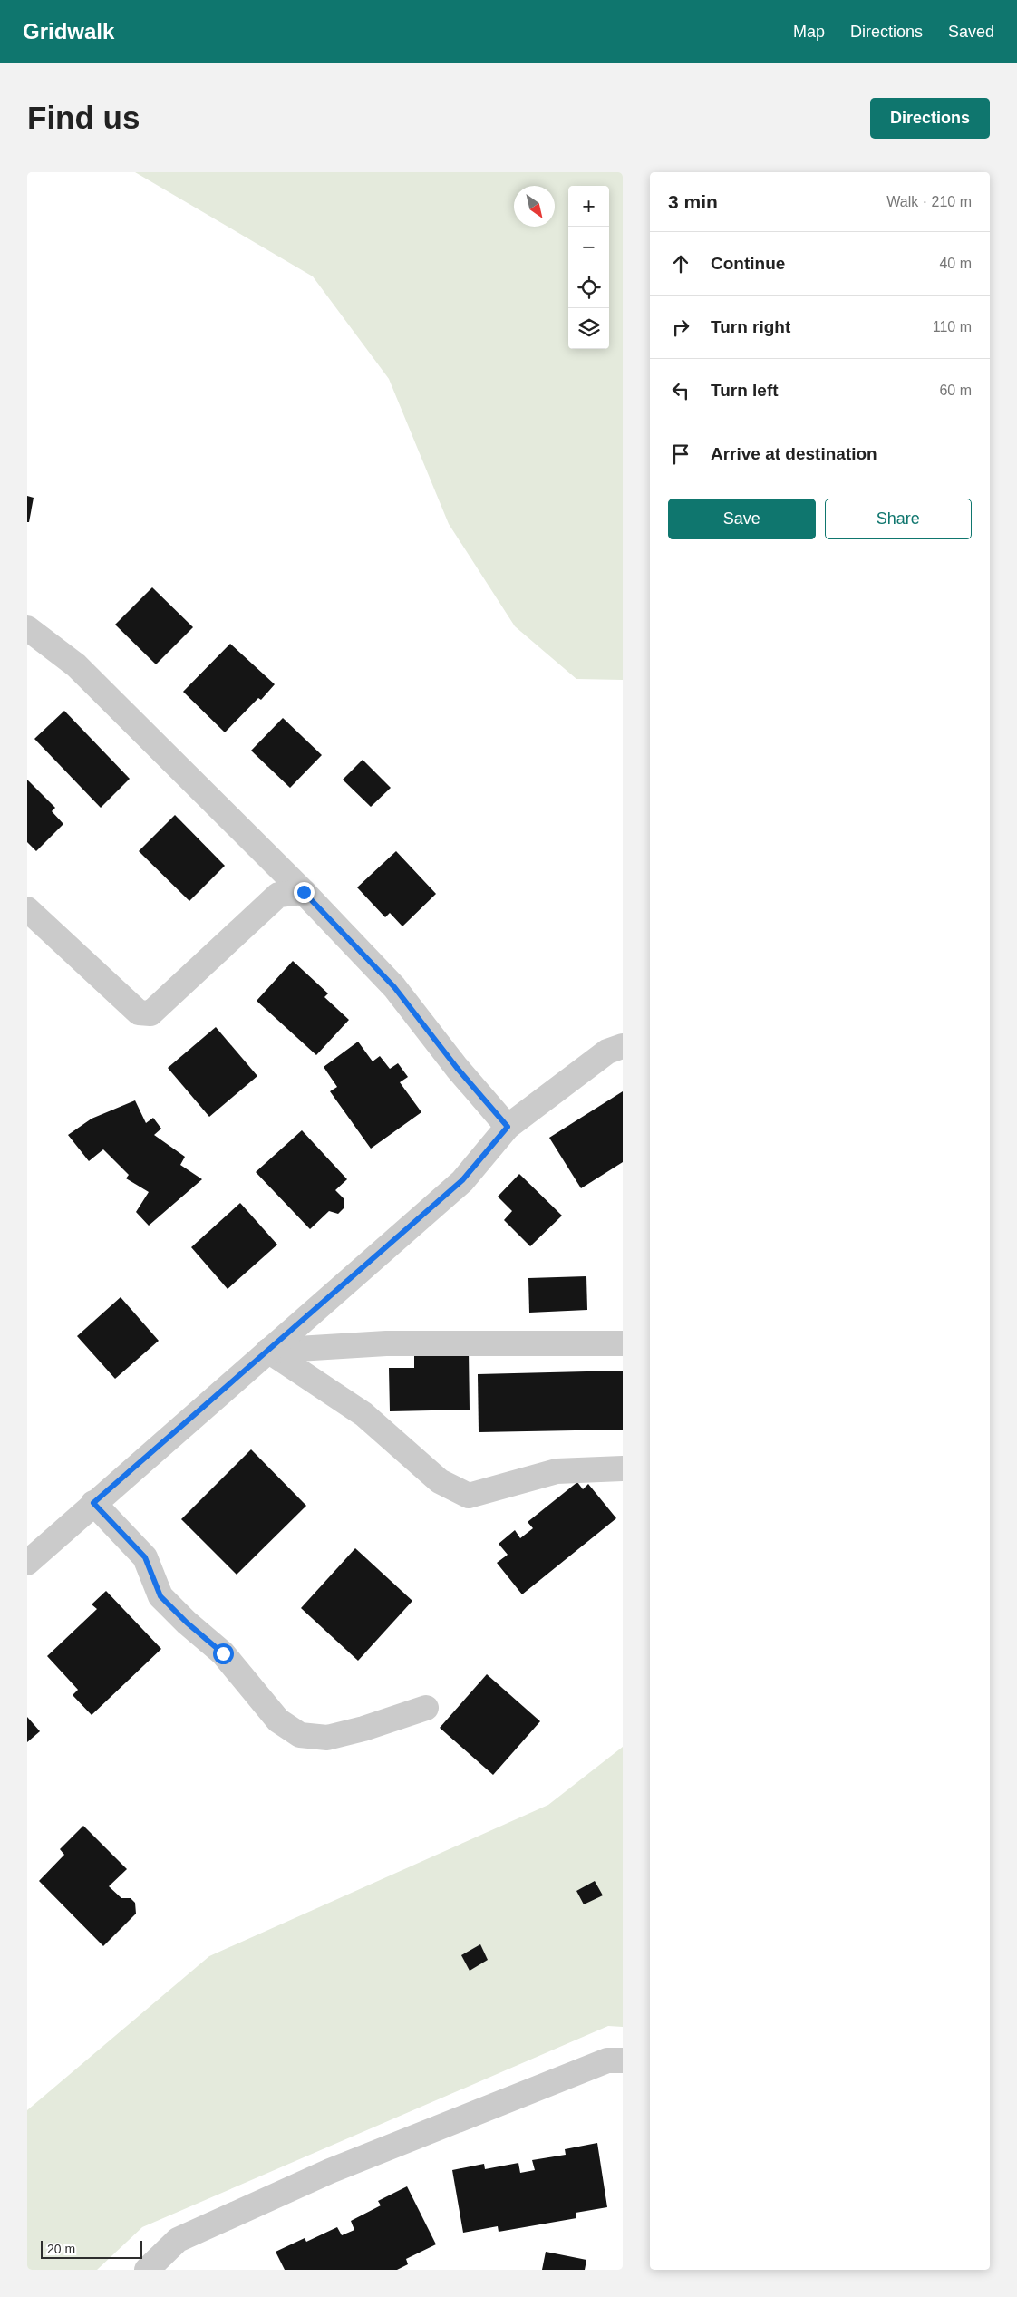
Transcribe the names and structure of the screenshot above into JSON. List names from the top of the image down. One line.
{"scale_bar":"20 m","north":"bottom right","page":{"header":"Gridwalk","nav":["Map","Directions","Saved"],"buttons":["Directions",["Save","Share"]],"title":"Find us","heading":["3 min","Walk · 210 m"],"map_buttons":["+","−"],"list":[["Continue","40 m"],["Turn right","110 m"],["Turn left","60 m"],"Arrive at destination"],"scale":"20 m"}}
